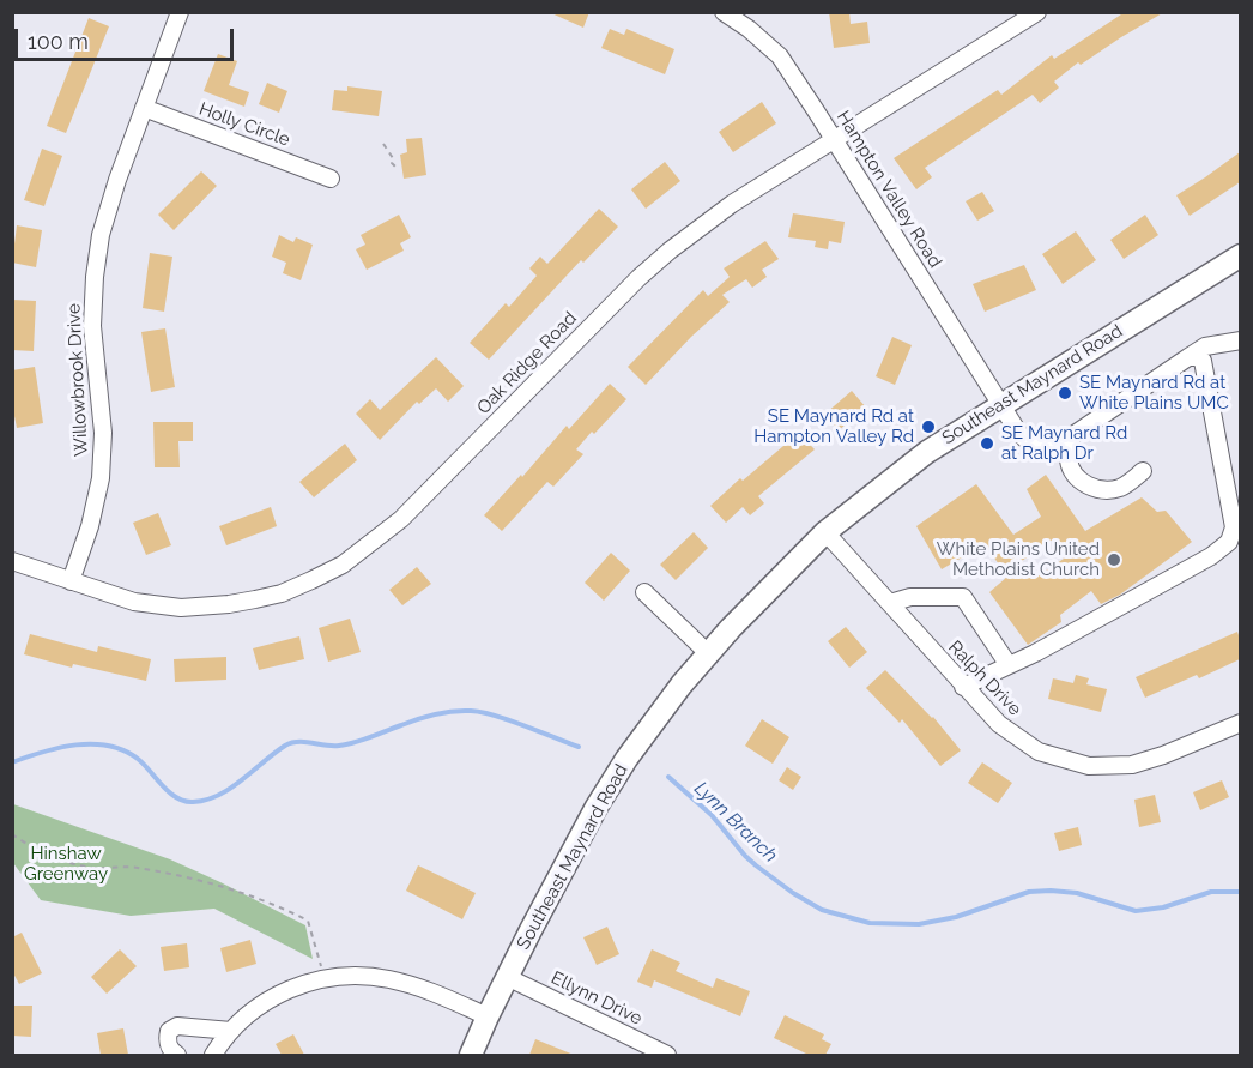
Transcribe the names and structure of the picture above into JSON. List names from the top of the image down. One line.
{"streets":{"main road":["Southeast Maynard Road"],"street":["Holly Circle","Hampton Valley Road","Oak Ridge Road","Willowbrook Drive","Ralph Drive","Ellynn Drive"]},"crossings":[["Holly Circle","Willowbrook Drive"],["Hampton Valley Road","Oak Ridge Road"],["Hampton Valley Road","Southeast Maynard Road"],["Oak Ridge Road","Willowbrook Drive"],["Southeast Maynard Road","Ralph Drive"],["Southeast Maynard Road","Ellynn Drive"]],"water":["Lynn Branch"],"parks":["Hinshaw Greenway"],"places":["SE Maynard Rd at White Plains UMC","SE Maynard Rd at Hampton Valley Rd","SE Maynard Rd at Ralph Dr","White Plains United Methodist Church"],"scale_bar":"100 m"}
